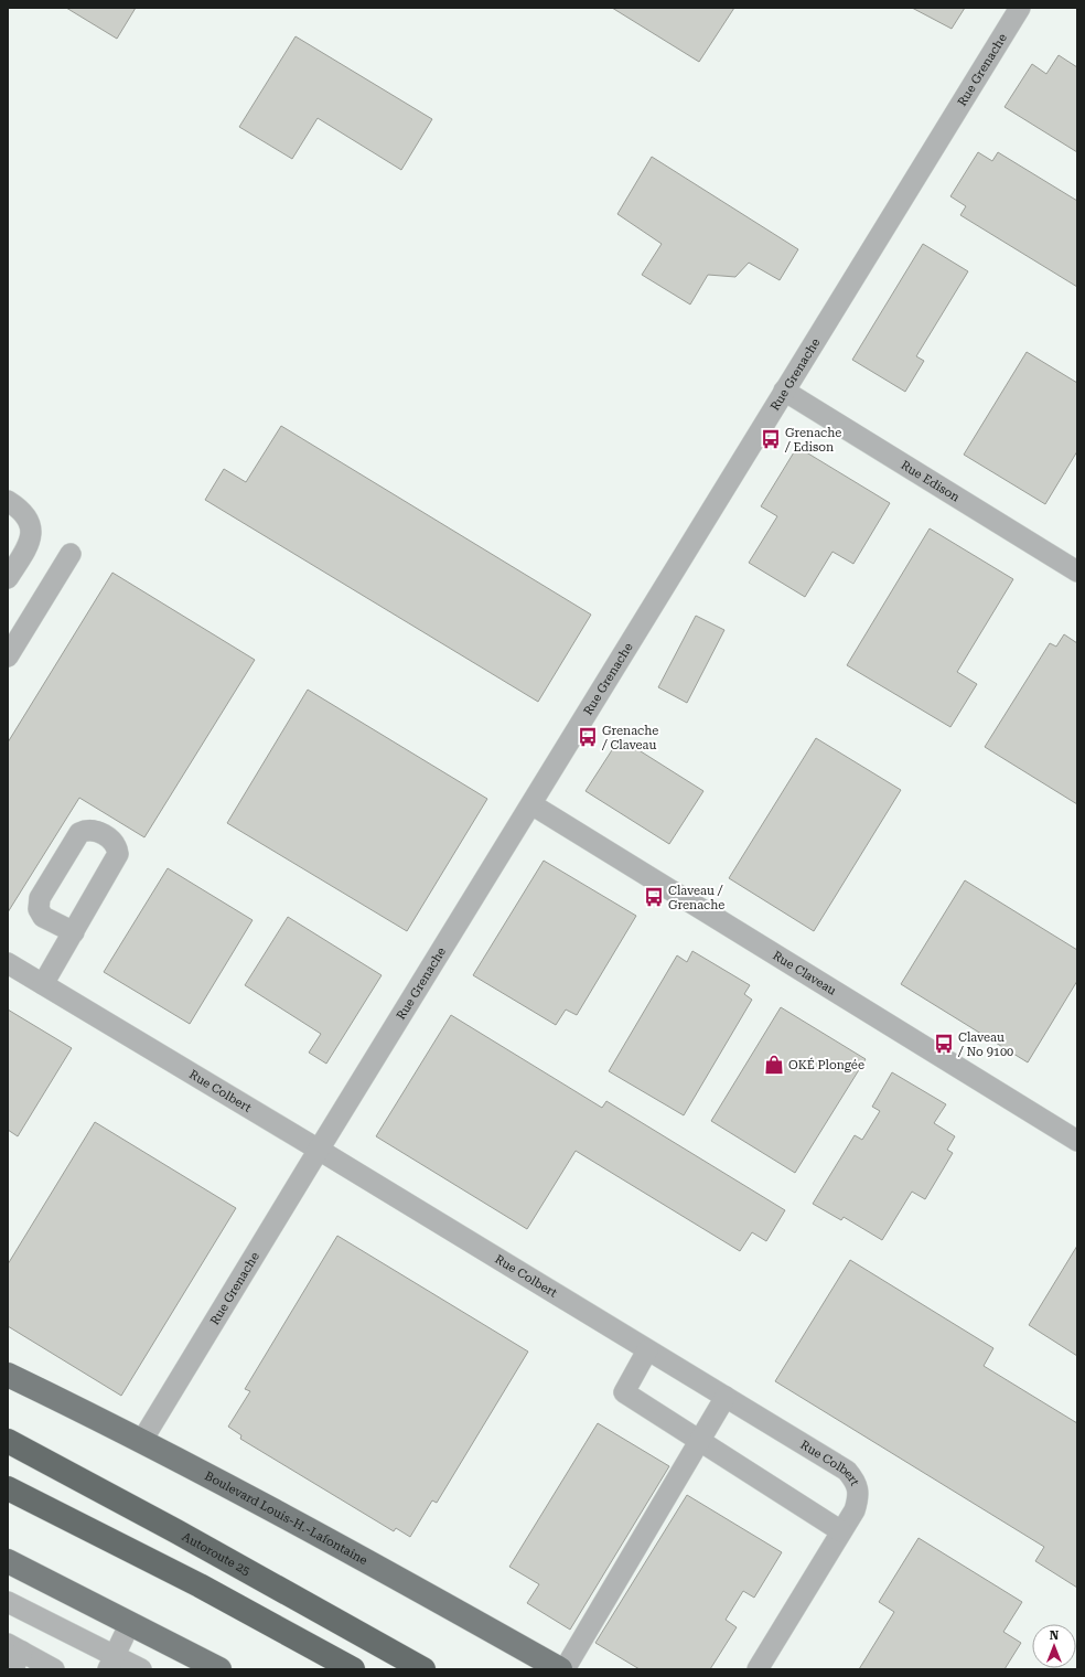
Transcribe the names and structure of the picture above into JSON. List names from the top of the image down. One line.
{"streets":{"highway":["Autoroute 25"],"main road":["Boulevard Louis-H.-Lafontaine"],"street":["Rue Grenache","Rue Edison","Rue Claveau","Rue Colbert"]},"crossings":[["Rue Grenache","Rue Edison"],["Rue Grenache","Rue Claveau"],["Rue Grenache","Rue Colbert"],["Rue Grenache","Boulevard Louis-H.-Lafontaine"]],"places":{"bus stop":["Grenache / Edison","Grenache / Claveau","Claveau / Grenache","Claveau / No 9100"],"shop":["OKÉ Plongée"]},"north":"top"}
